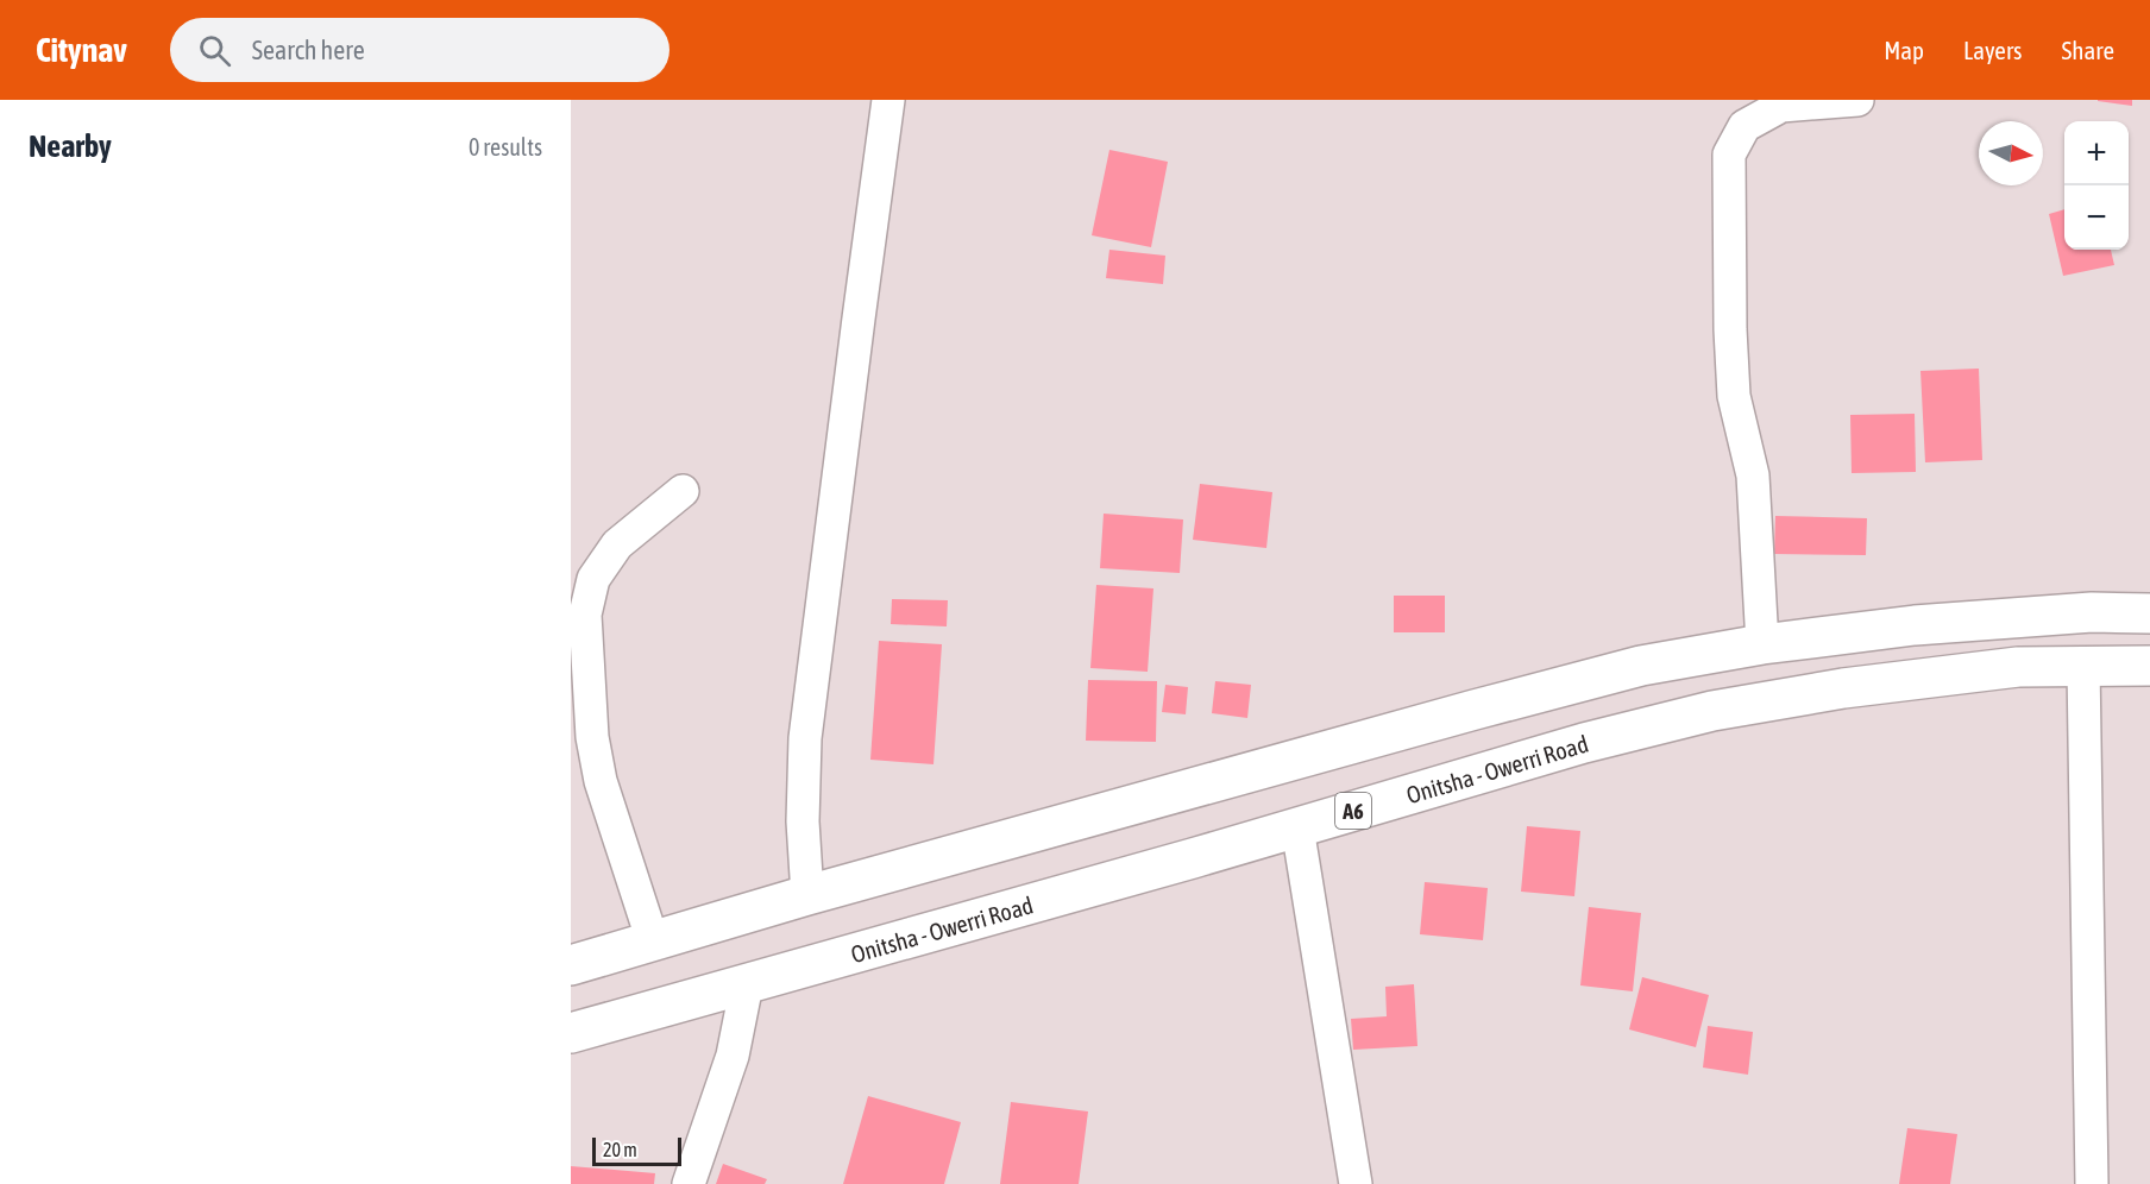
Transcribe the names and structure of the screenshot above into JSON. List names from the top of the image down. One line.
{"streets":{"highway":["Onitsha - Owerri Road","A6"]},"scale_bar":"20 m","north":"right","page":{"header":"Citynav","search":"Search here","nav":["Map","Layers","Share"],"heading":["Nearby","0 results"],"map_buttons":["+","−"],"scale":"20 m"}}
